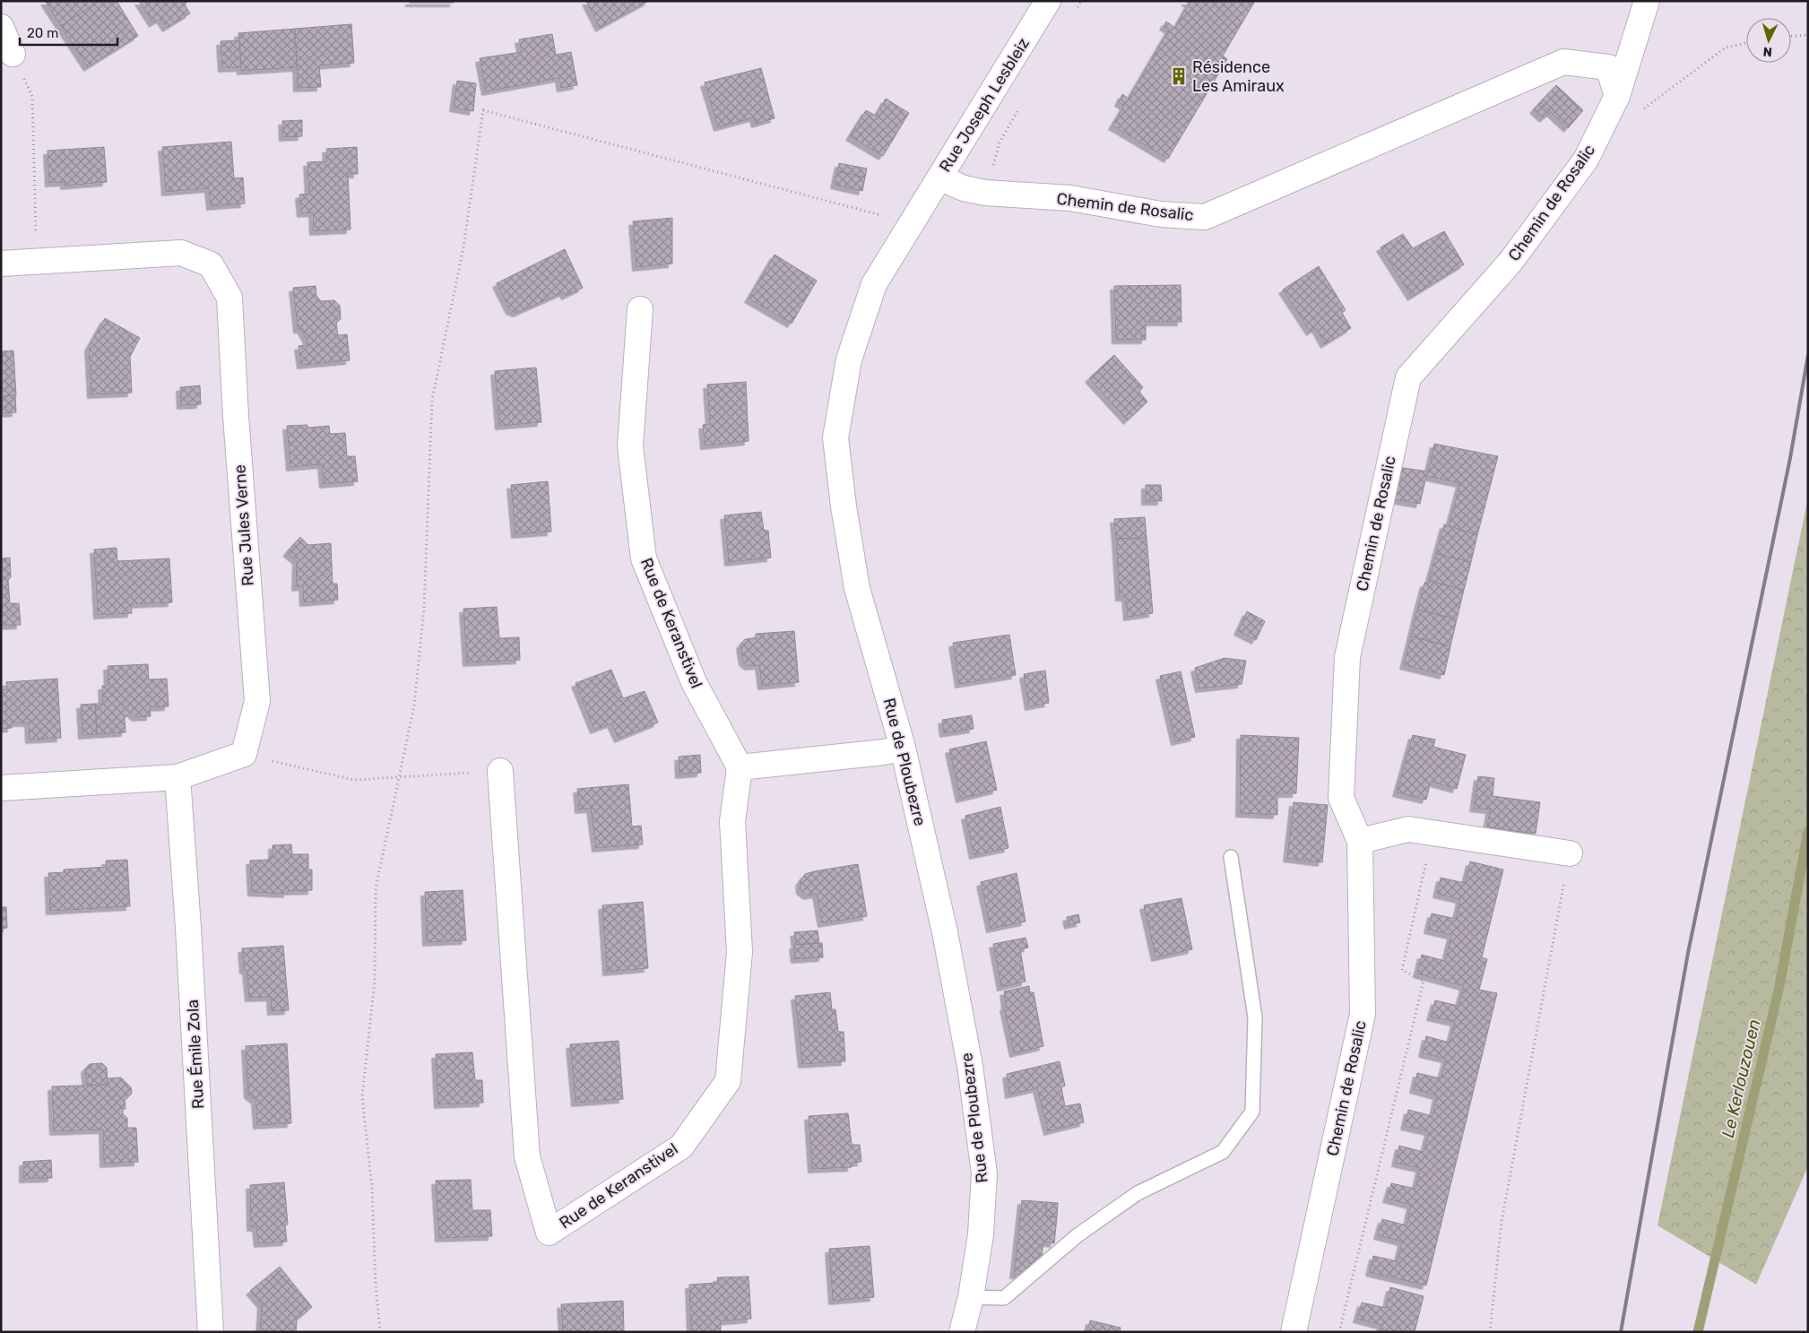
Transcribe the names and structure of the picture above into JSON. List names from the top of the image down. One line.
{"streets":{"street":["Rue Joseph Lesbleiz","Chemin de Rosalic","Rue Jules Verne","Rue de Keranstivel","Rue de Ploubezre","Rue Émile Zola"]},"crossings":[["Rue Joseph Lesbleiz","Chemin de Rosalic"],["Rue Joseph Lesbleiz","Rue de Ploubezre"]],"water":["Le Kerlouzouen"],"places":{"building":["Résidence Les Amiraux"]},"scale_bar":"20 m","north":"bottom"}
